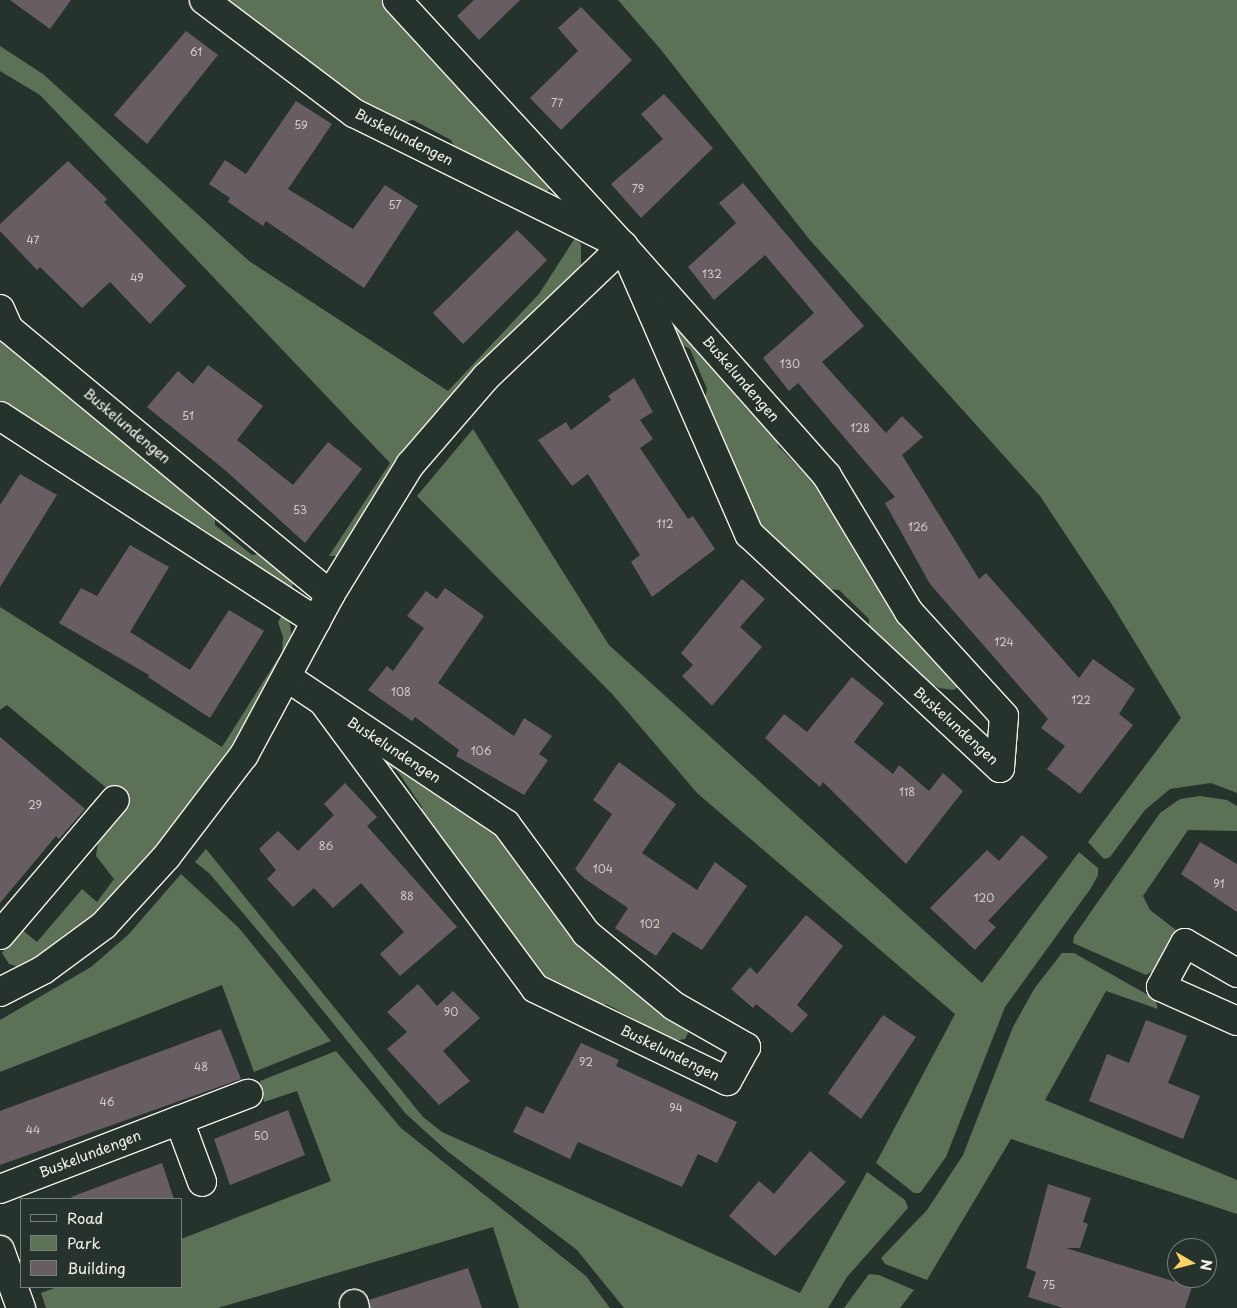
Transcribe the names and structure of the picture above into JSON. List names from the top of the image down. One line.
{"streets":{"street":["Buskelundengen"]},"house_numbers":["61","77","59","79","57","47","132","49","130","51","128","53","112","126","124","108","122","106","118","29","86","104","91","88","120","102","90","92","48","46","94","44","50","75"],"legend":["Road","Park","Building"],"north":"right"}
